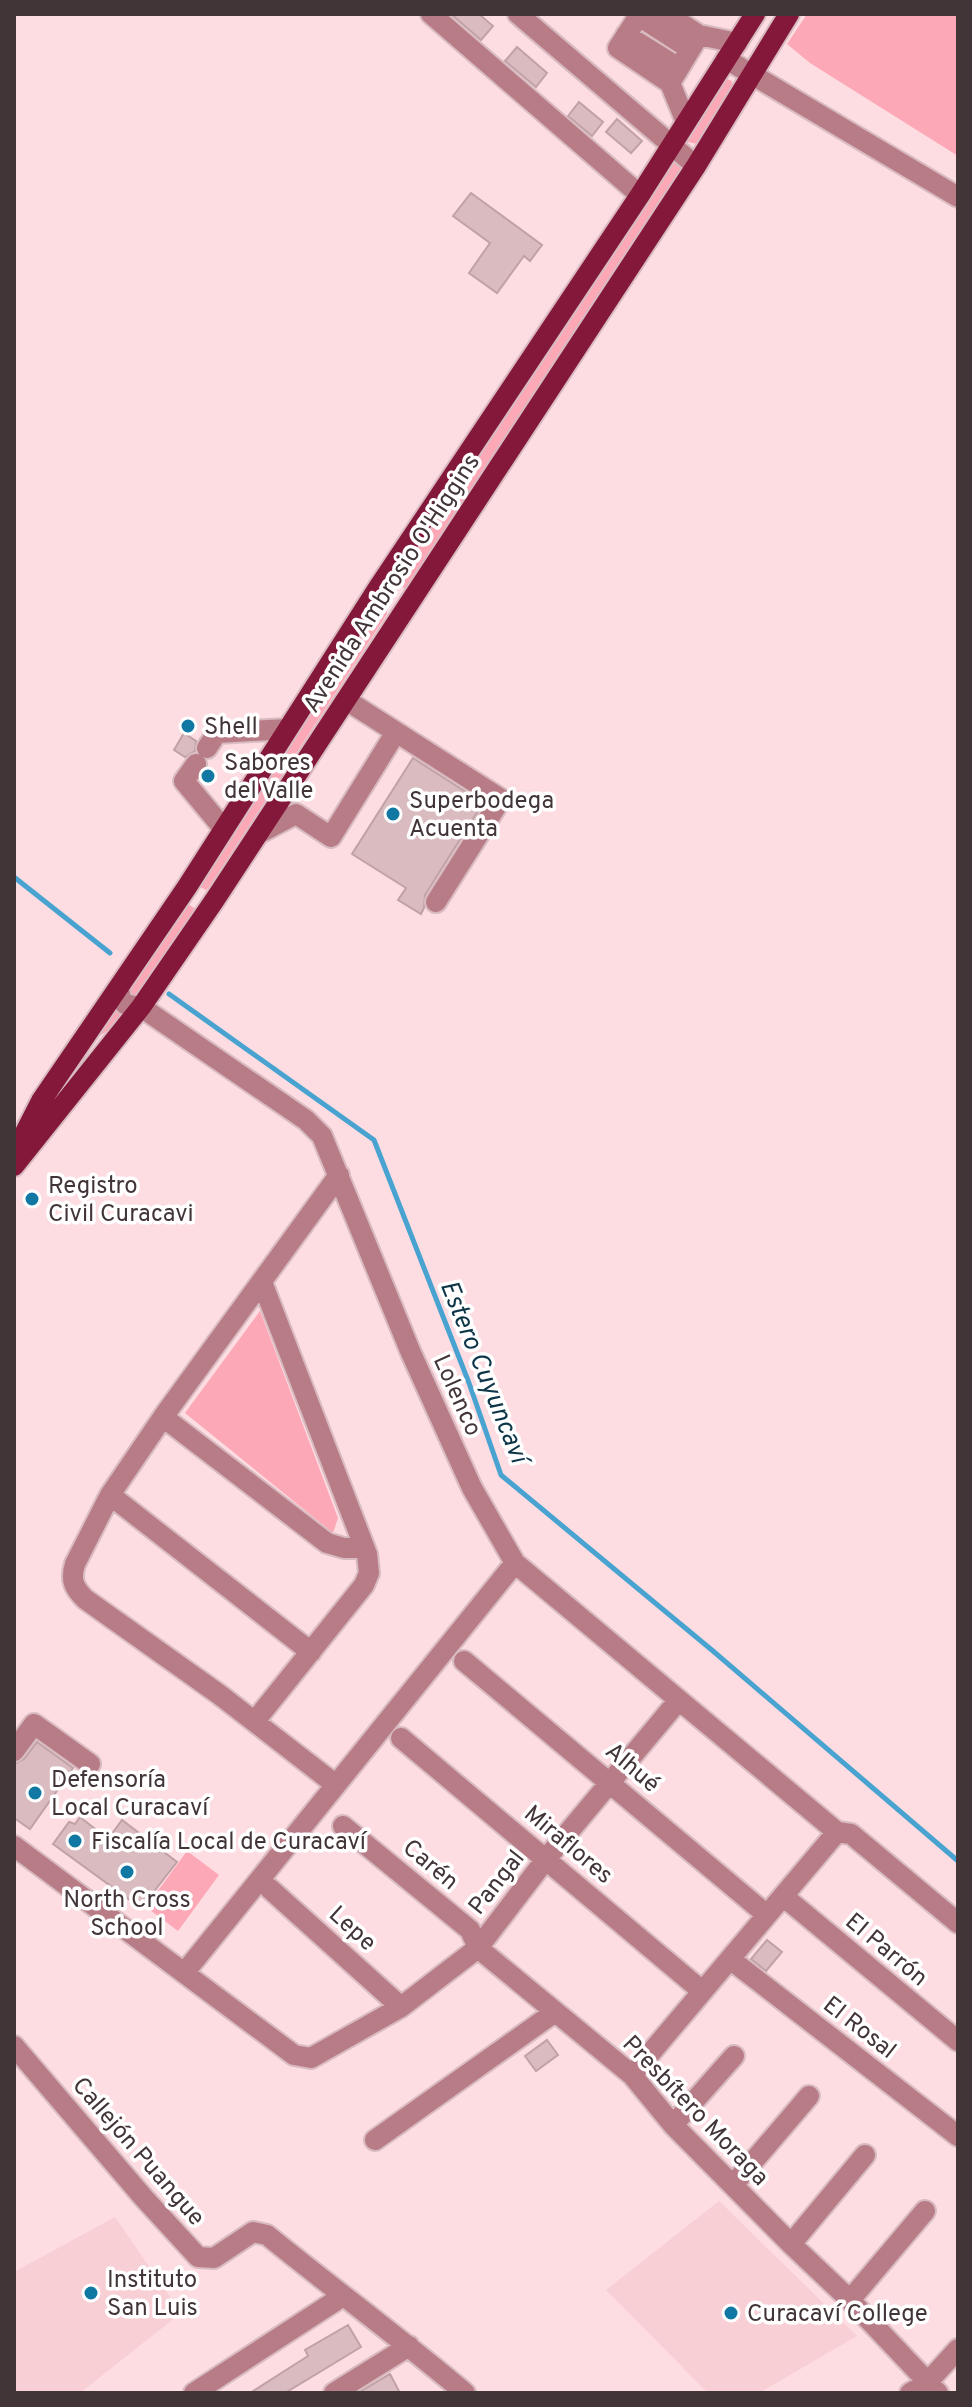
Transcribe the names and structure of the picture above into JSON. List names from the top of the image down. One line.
{"streets":{"main road":["Avenida Ambrosio O'Higgins"],"street":["Lolenco","Alhué","Miraflores","Carén","Pangal","Lepe","El Parrón","El Rosal","Presbítero Moraga","Callejón Puangue"]},"crossings":[["Avenida Ambrosio O'Higgins","Lolenco"],["Lolenco","Pangal"],["Alhué","Pangal"],["Miraflores","Pangal"],["Carén","Pangal"],["Carén","Presbítero Moraga"],["Pangal","Presbítero Moraga"]],"water":["Estero Cuyuncaví"],"places":["Shell","Sabores del Valle","Superbodega Acuenta","Registro Civil Curacavi","Defensoría Local Curacaví","Fiscalía Local de Curacaví","North Cross School","Instituto San Luis","Curacaví College"]}
